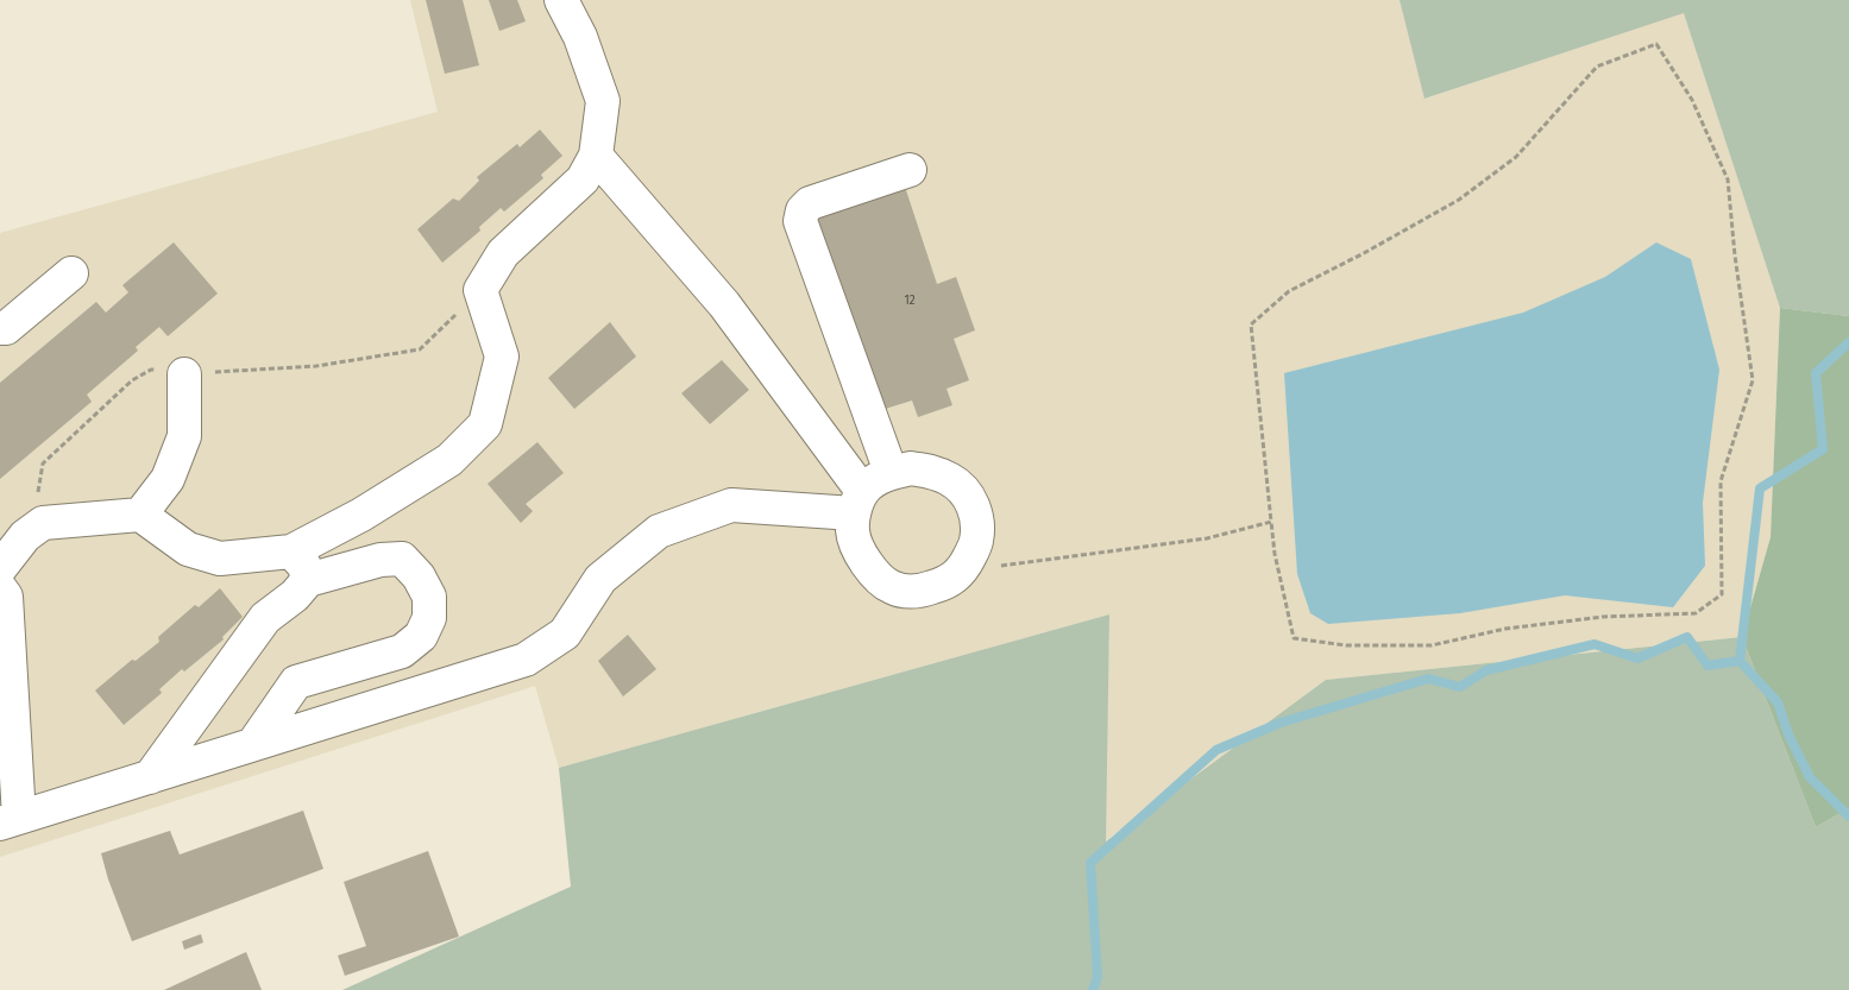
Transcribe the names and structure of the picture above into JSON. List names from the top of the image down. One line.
{"house_numbers":["12"]}
